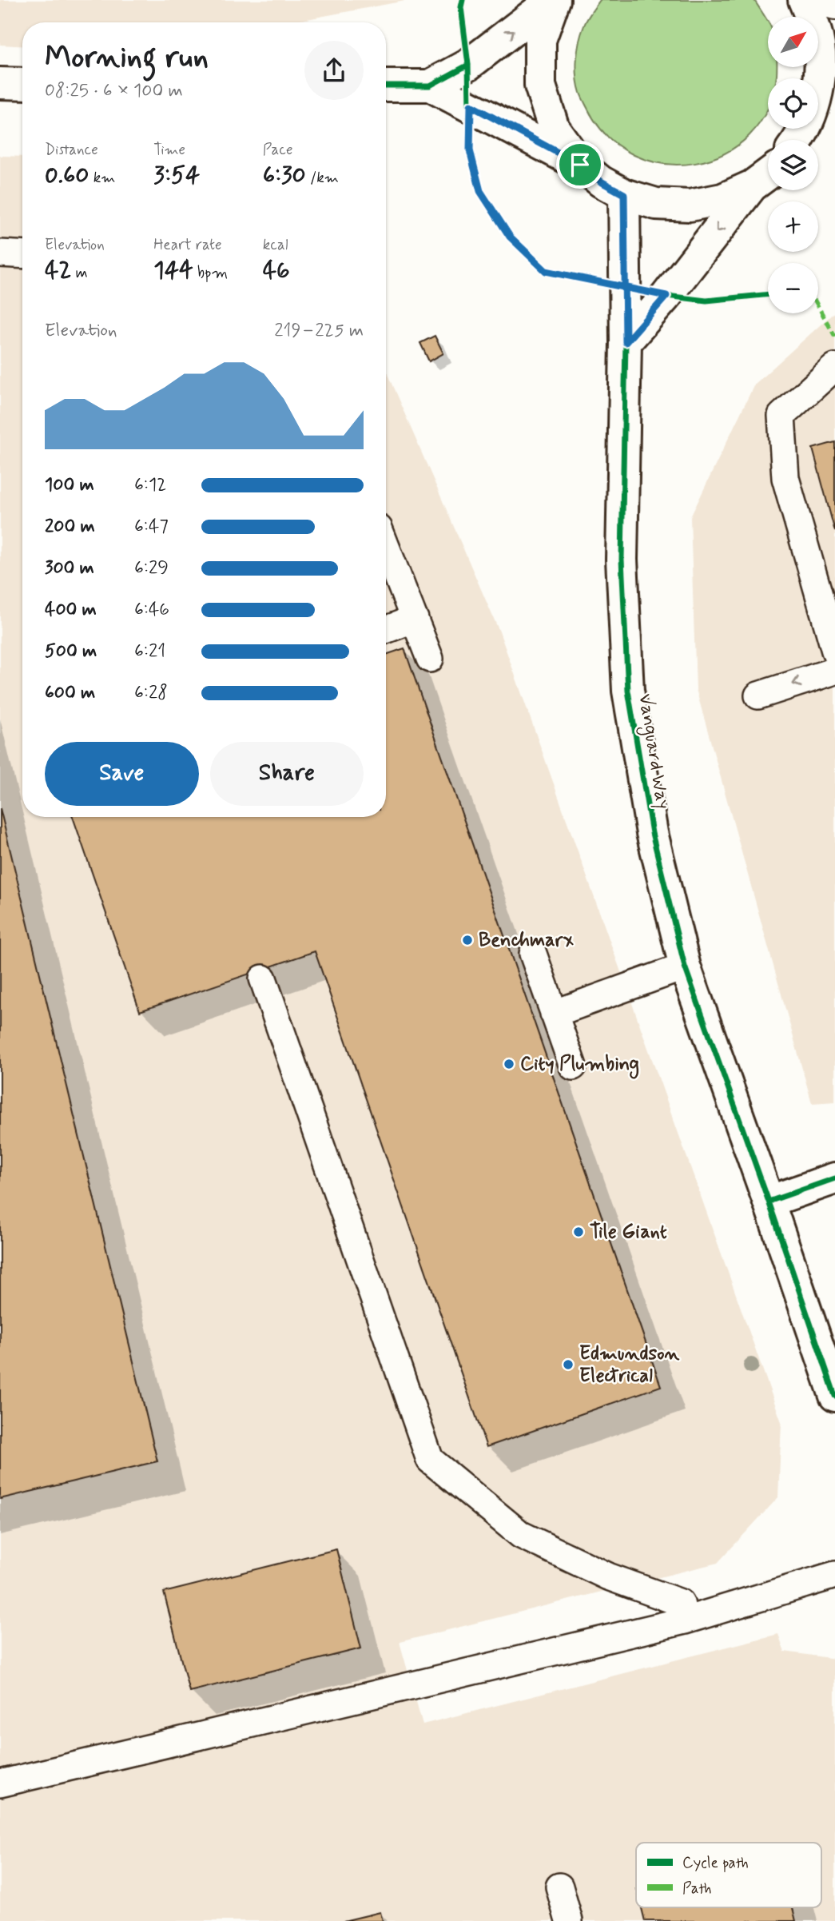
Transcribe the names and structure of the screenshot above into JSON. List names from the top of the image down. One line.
{"streets":{"street":["Vanguard Way"]},"places":["Benchmarx","City Plumbing","Tile Giant","Edmundson Electrical"],"legend":["Cycle path","Path"],"north":"top right","page":{"map_buttons":["+","−"],"heading":["Morning run","08:25 · 6 × 100 m"],"stats":[["Distance","0.60 km"],["Time","3:54"],["Pace","6:30 /km"],["Elevation","42 m"],["Heart rate","144 bpm"],["kcal","46"]],"chart":["Elevation","219–225 m"],"list":[{"name":"100 m","note":"6:12"},{"name":"200 m","note":"6:47"},{"name":"300 m","note":"6:29"},{"name":"400 m","note":"6:46"},{"name":"500 m","note":"6:21"},{"name":"600 m","note":"6:28"}],"buttons":["Save","Share"]}}
